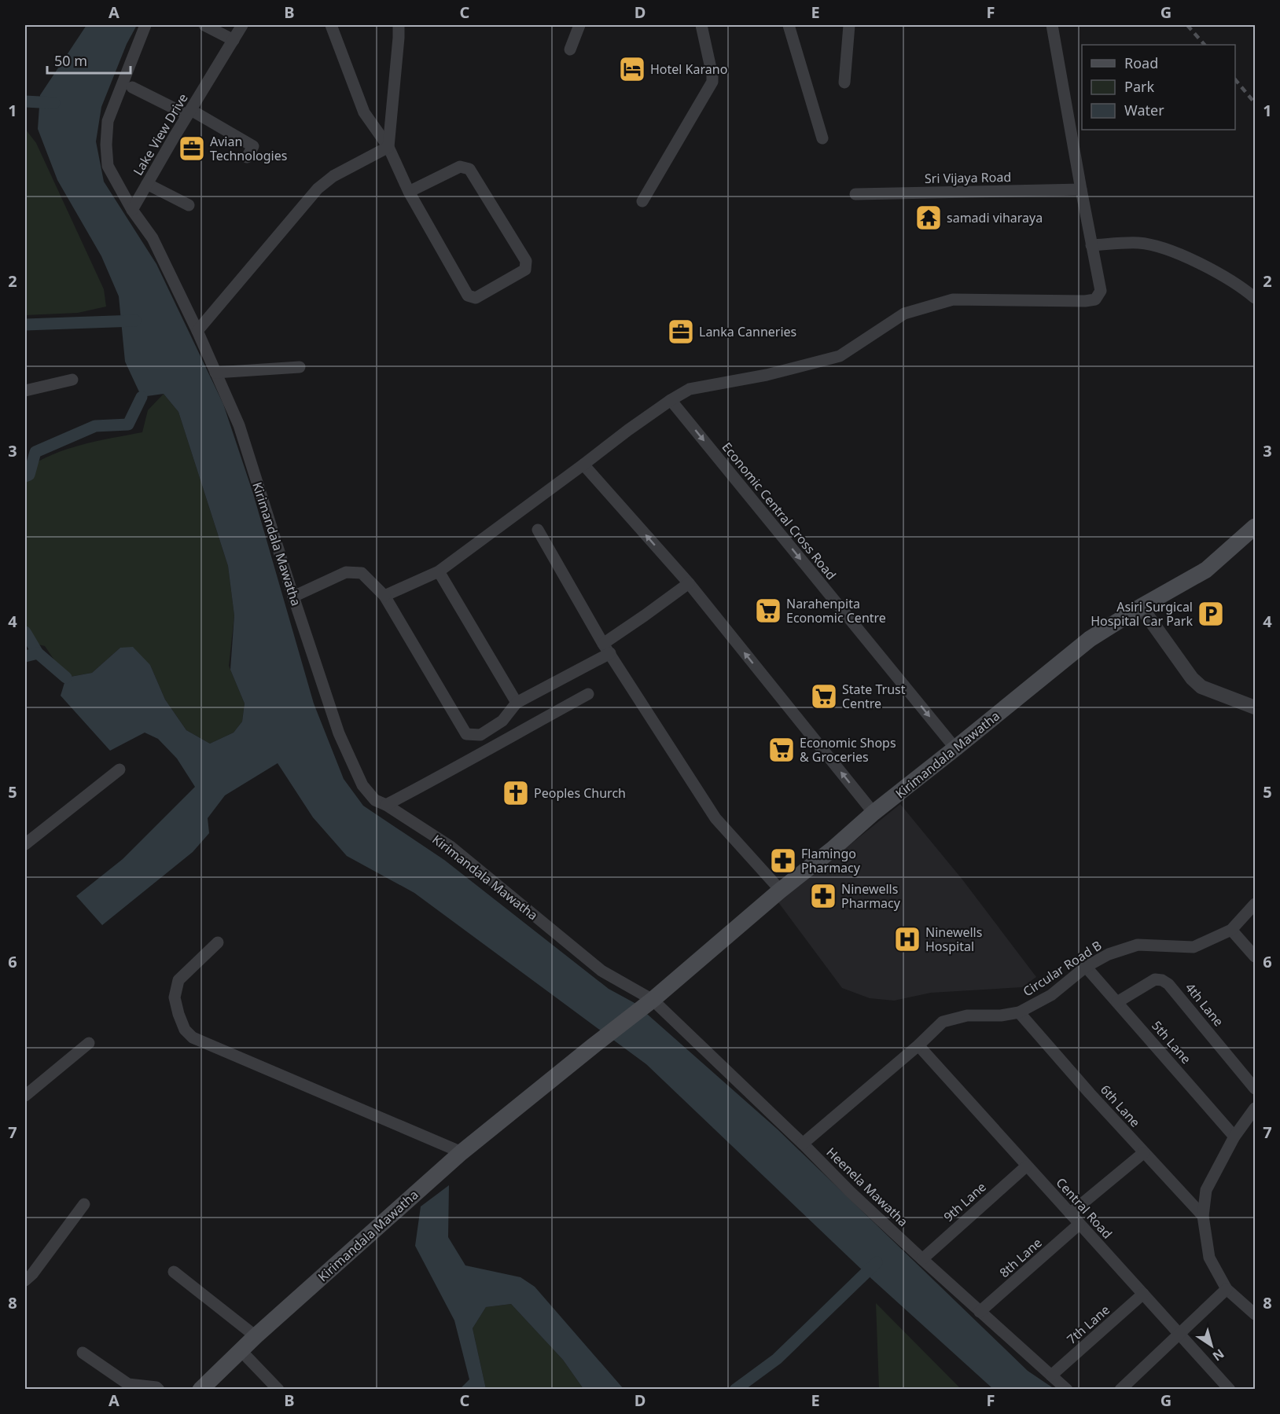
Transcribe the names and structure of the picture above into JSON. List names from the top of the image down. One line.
{"streets":{"main road":["Kirimandala Mawatha"],"street":["Lake View Drive","Sri Vijaya Road","Economic Central Cross Road","Circular Road B","4th Lane","5th Lane","6th Lane","Heenela Mawatha","9th Lane","Central Road","8th Lane","7th Lane"]},"crossings":[["Lake View Drive","Kirimandala Mawatha"],["Economic Central Cross Road","Kirimandala Mawatha"],["Kirimandala Mawatha","Heenela Mawatha"],["Circular Road B","5th Lane"],["Circular Road B","6th Lane"],["Circular Road B","Heenela Mawatha"],["Circular Road B","Central Road"],["4th Lane","5th Lane"],["Heenela Mawatha","9th Lane"],["Heenela Mawatha","8th Lane"],["Heenela Mawatha","7th Lane"],["9th Lane","Central Road"],["Central Road","8th Lane"],["Central Road","7th Lane"]],"places":{"hotel":["Hotel Karano"],"office":["Avian Technologies","Lanka Canneries"],"temple":["samadi viharaya"],"supermarket":["Narahenpita Economic Centre","State Trust Centre","Economic Shops & Groceries"],"parking":["Asiri Surgical Hospital Car Park"],"church":["Peoples Church"],"pharmacy":["Flamingo Pharmacy","Ninewells Pharmacy"],"hospital":["Ninewells Hospital"]},"legend":["Road","Park","Water"],"scale_bar":"50 m","north":"bottom right","grid":{"columns":["A","B","C","D","E","F","G"],"rows":["1","2","3","4","5","6","7","8"]}}
